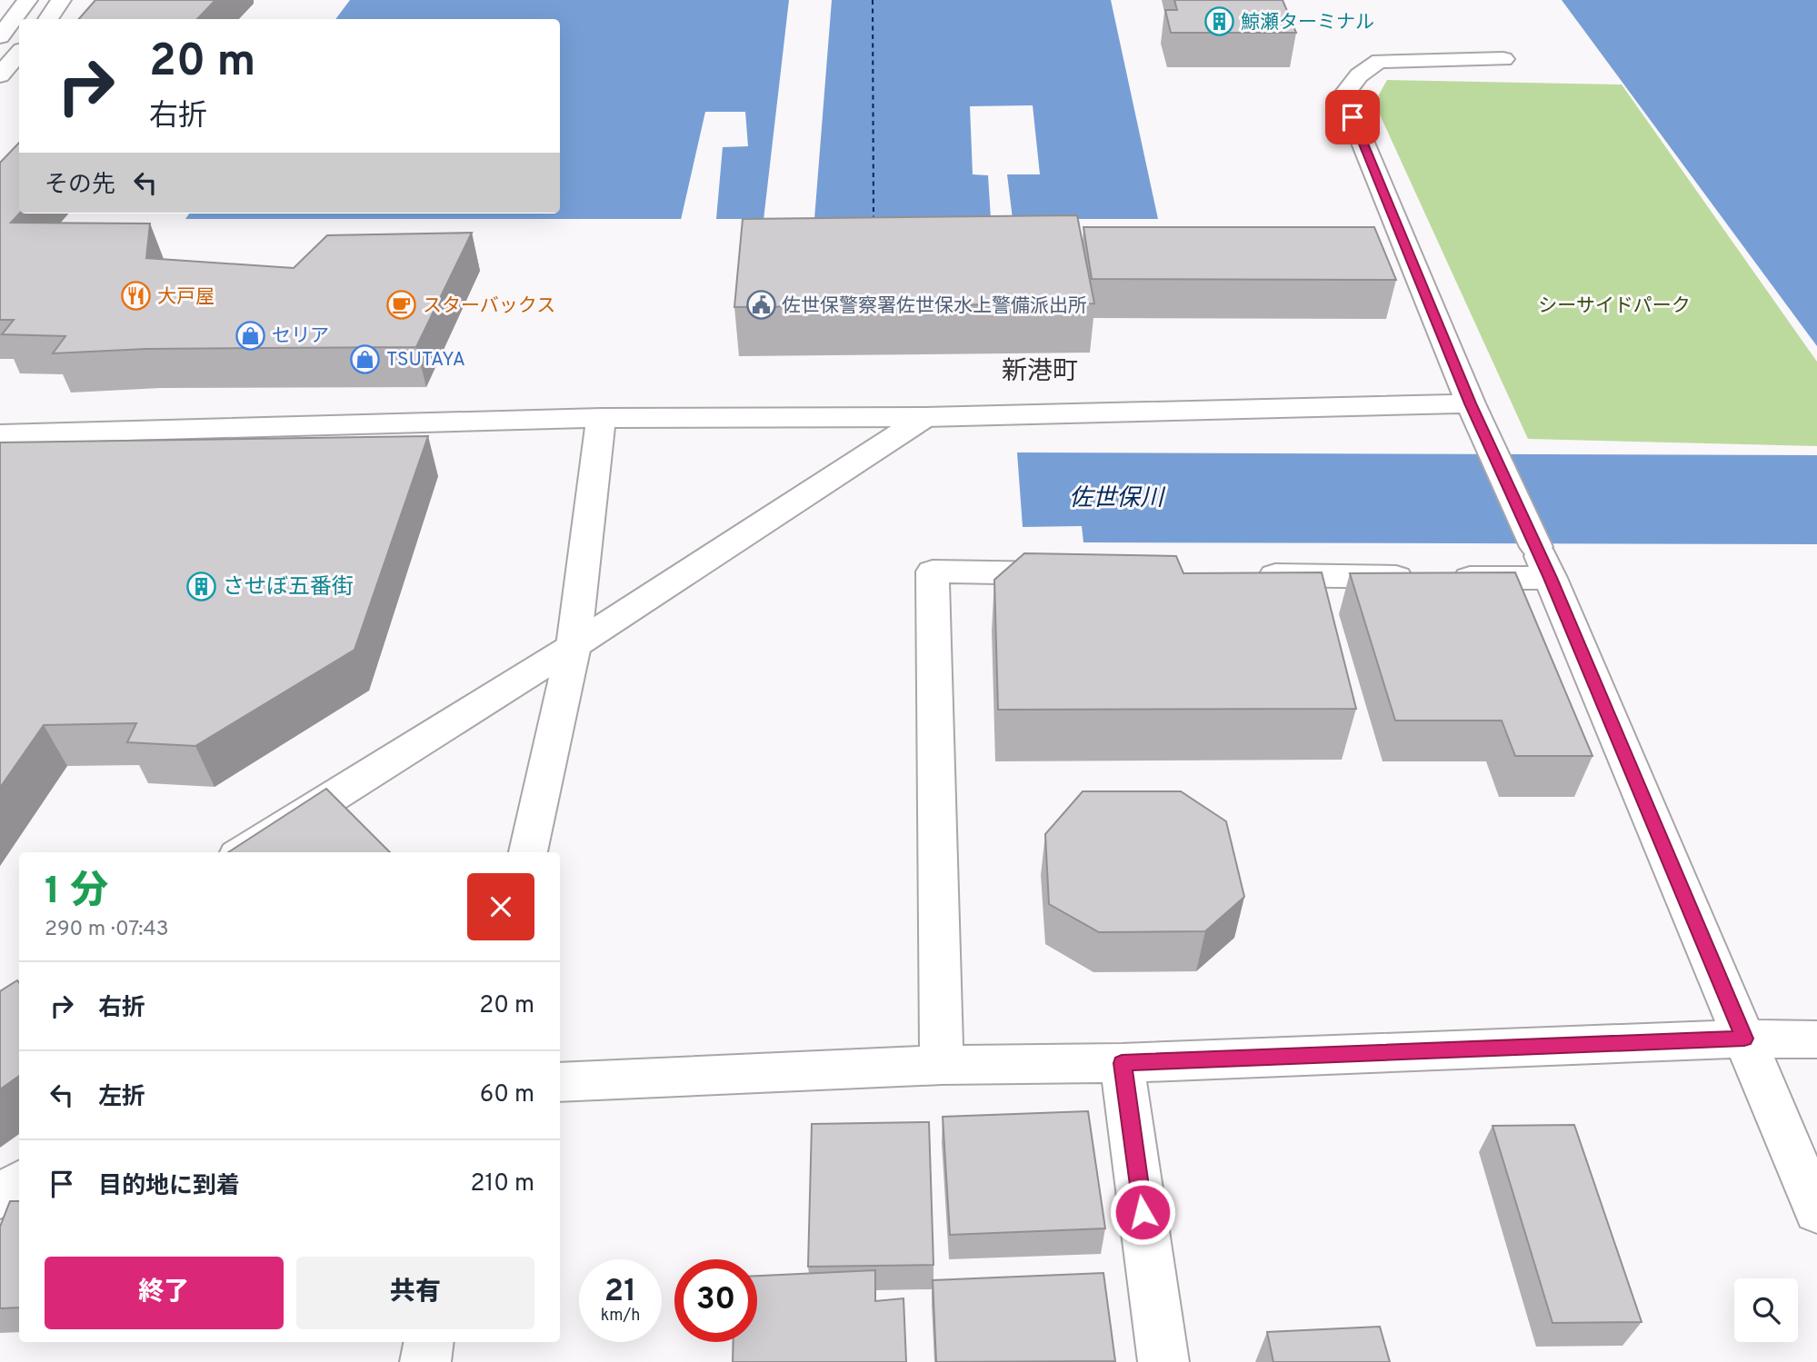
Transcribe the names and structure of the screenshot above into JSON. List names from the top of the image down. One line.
{"districts":["新港町"],"water":["佐世保川"],"parks":["シーサイドパーク"],"places":{"building":["鯨瀬ターミナル","させぼ五番街"],"restaurant":["大戸屋"],"cafe":["スターバックス"],"public building":["佐世保警察署佐世保水上警備派出所"],"shop":["セリア","TSUTAYA"]},"page":{"turn":["20 m","右折"],"then":"その先","heading":["1 分","290 m · 07:43"],"list":[{"name":"右折","value":"20 m"},{"name":"左折","value":"60 m"},{"name":"目的地に到着","value":"210 m"}],"buttons":["終了","共有"],"speed":"21 km/h","limit":"30"}}
